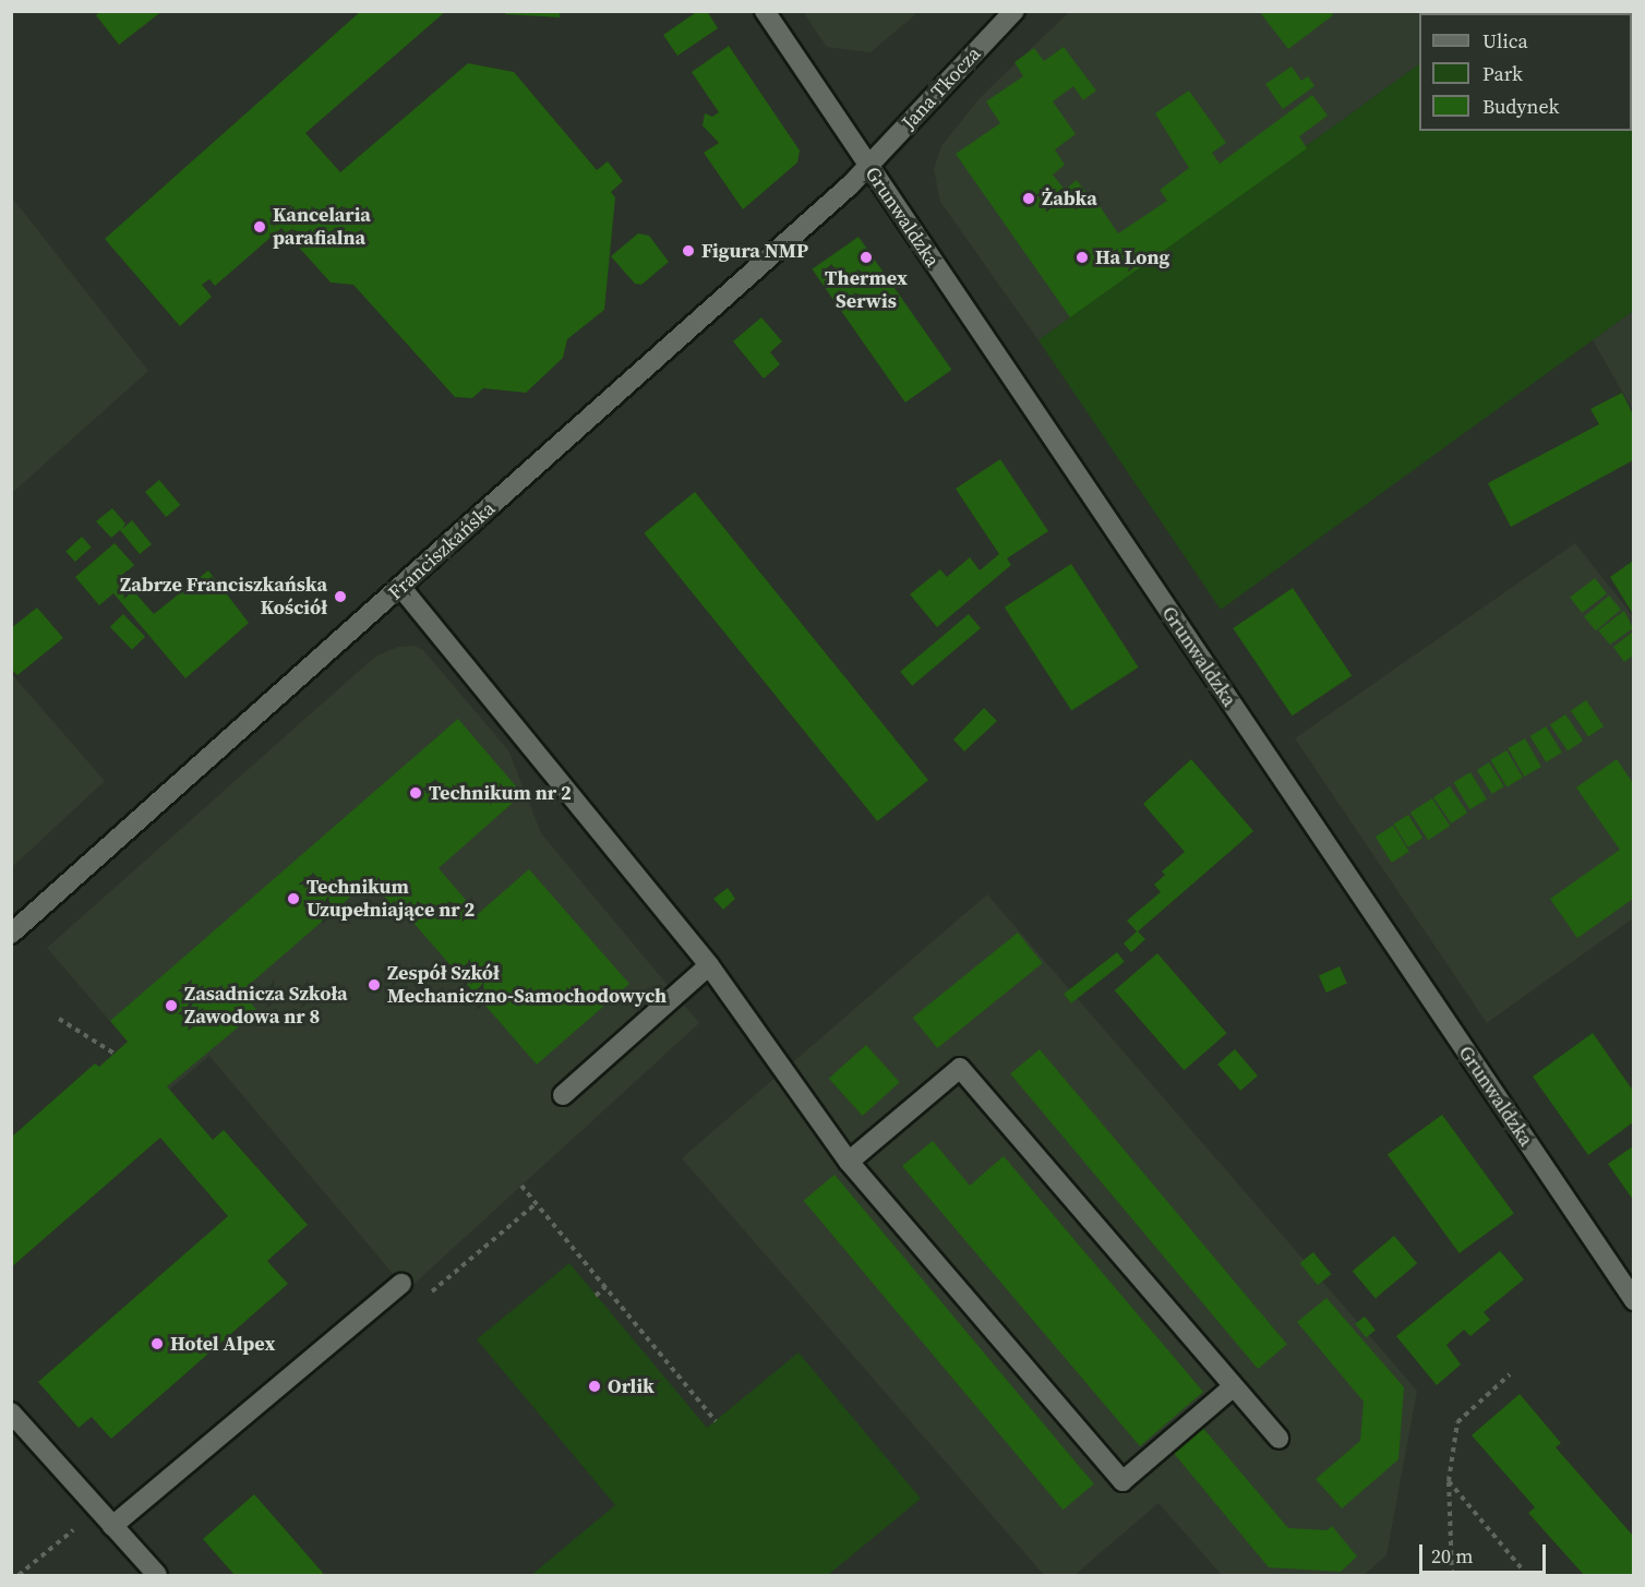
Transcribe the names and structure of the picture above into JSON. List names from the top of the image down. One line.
{"streets":{"street":["Jana Tkocza","Grunwaldzka","Franciszkańska"]},"crossings":[["Jana Tkocza","Grunwaldzka"],["Jana Tkocza","Franciszkańska"],["Grunwaldzka","Franciszkańska"]],"places":["Żabka","Kancelaria parafialna","Figura NMP","Thermex Serwis","Ha Long","Zabrze Franciszkańska Kościół","Technikum nr 2","Technikum Uzupełniające nr 2","Zespół Szkół Mechaniczno-Samochodowych","Zasadnicza Szkoła Zawodowa nr 8","Hotel Alpex","Orlik"],"legend":["Ulica","Park","Budynek"],"scale_bar":"20 m"}
